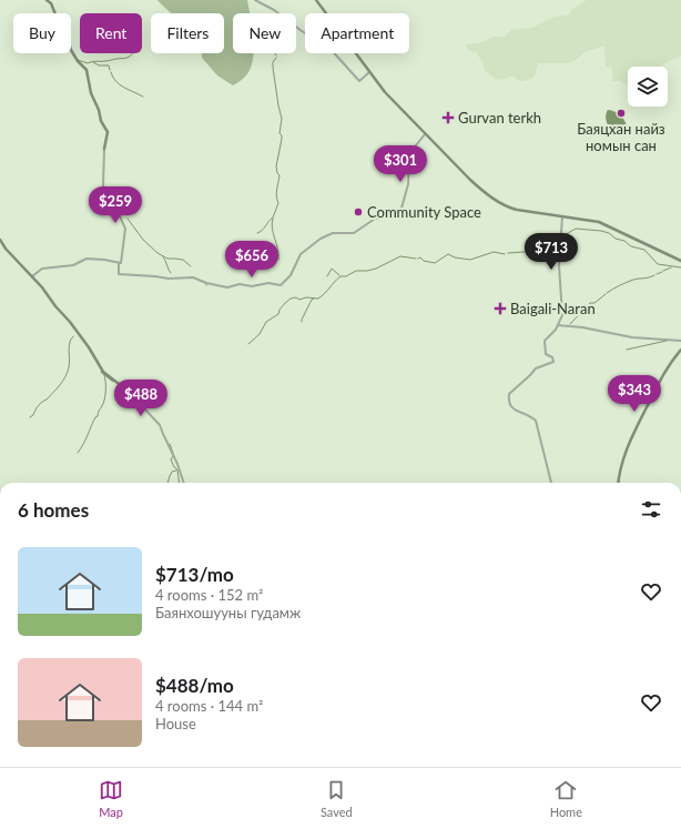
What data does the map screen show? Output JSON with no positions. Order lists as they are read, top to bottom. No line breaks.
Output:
{"places":{"other":["Баяцхан найз номын сан","Community Space"],"health":["Gurvan terkh","Baigali-Naran"]},"page":{"chip":["Buy","Rent","Filters","New","Apartment"],"price":["$301","$259","$713","$656","$343","$488"],"heading":"6 homes","list":[{"name":"$713/mo","note":"4 rooms · 152 m² · Баянхошууны гудамж"},{"name":"$488/mo","note":"4 rooms · 144 m² · House"}],"tabs":["Map","Saved","Home"]}}
